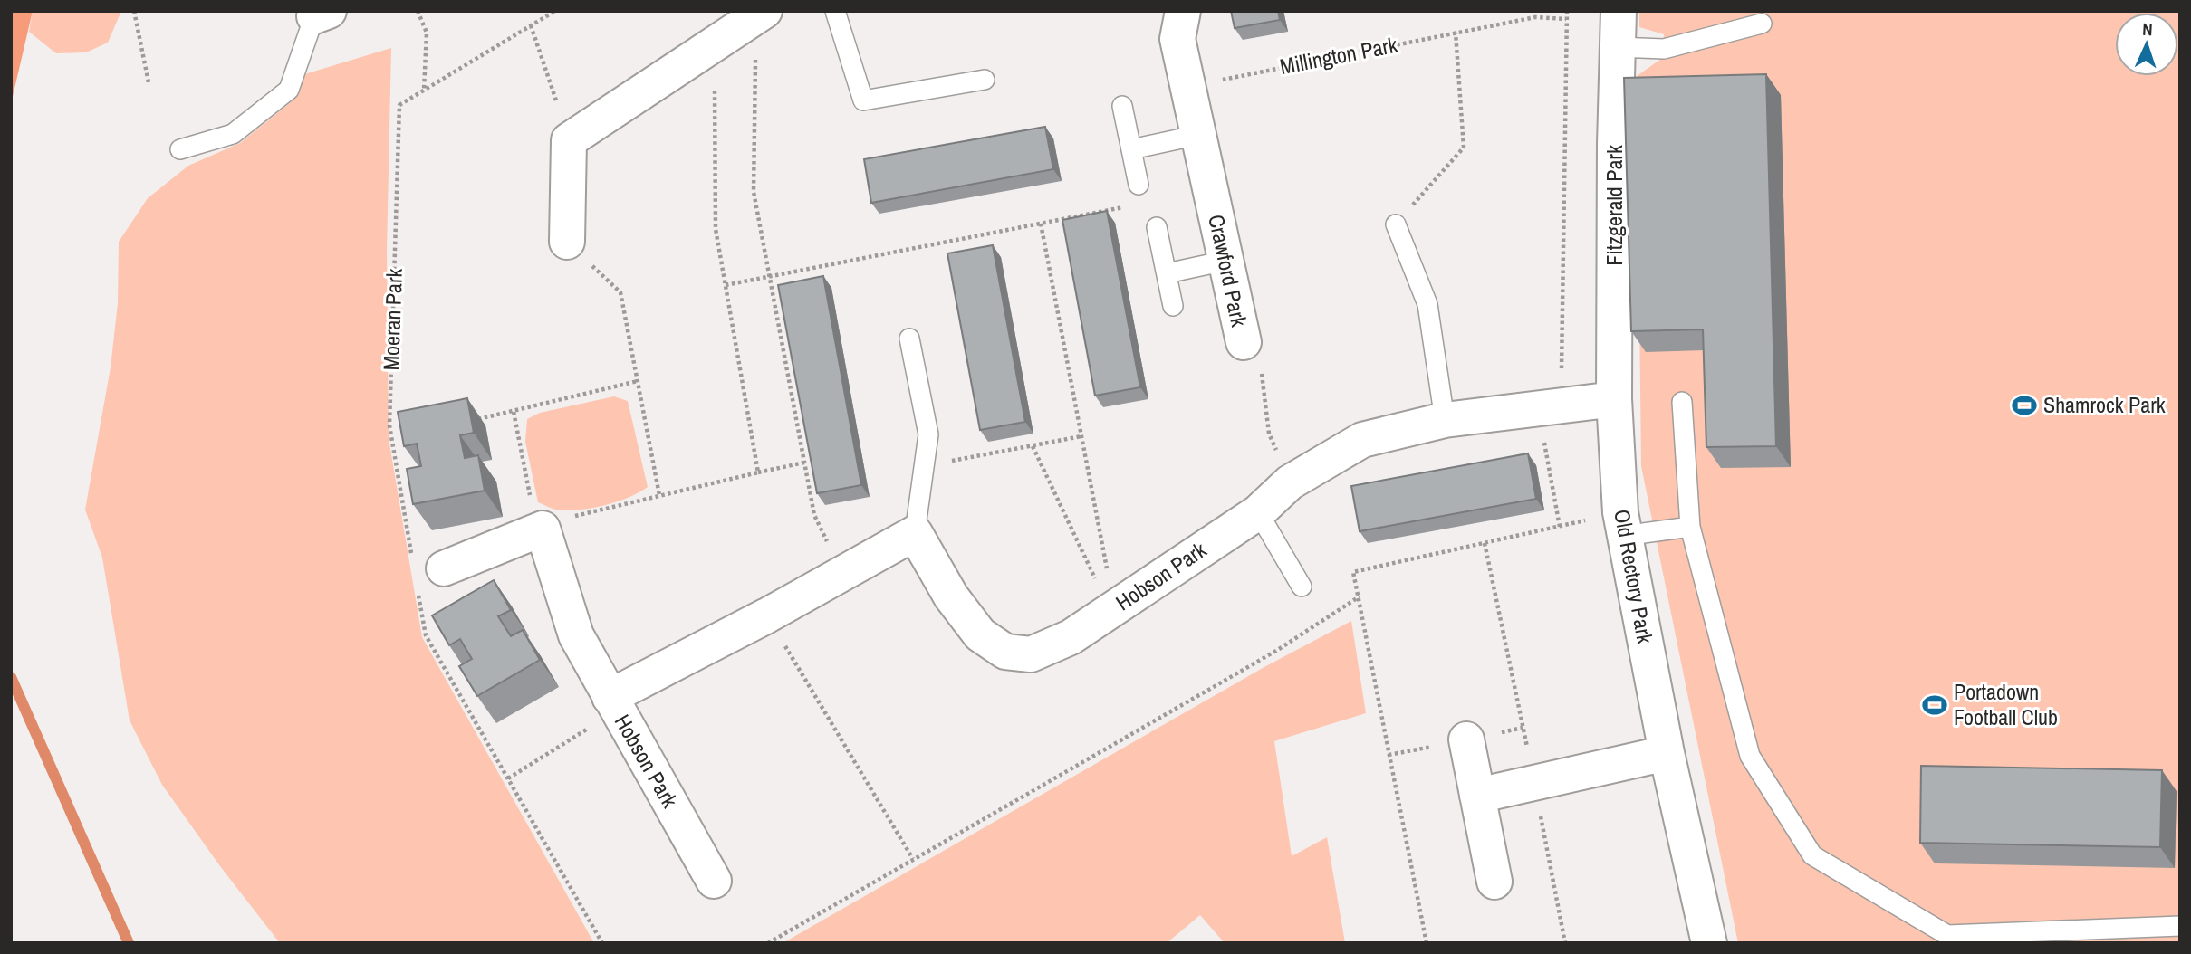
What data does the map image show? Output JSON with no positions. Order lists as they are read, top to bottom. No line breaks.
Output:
{"streets":{"street":["Fitzgerald Park","Crawford Park","Hobson Park","Old Rectory Park"],"path":["Millington Park","Moeran Park"]},"crossings":[["Millington Park","Crawford Park"],["Fitzgerald Park","Hobson Park"],["Fitzgerald Park","Old Rectory Park"],["Crawford Park","Hobson Park"],["Hobson Park","Old Rectory Park"]],"places":{"sports":["Shamrock Park","Portadown Football Club"]},"north":"top"}
